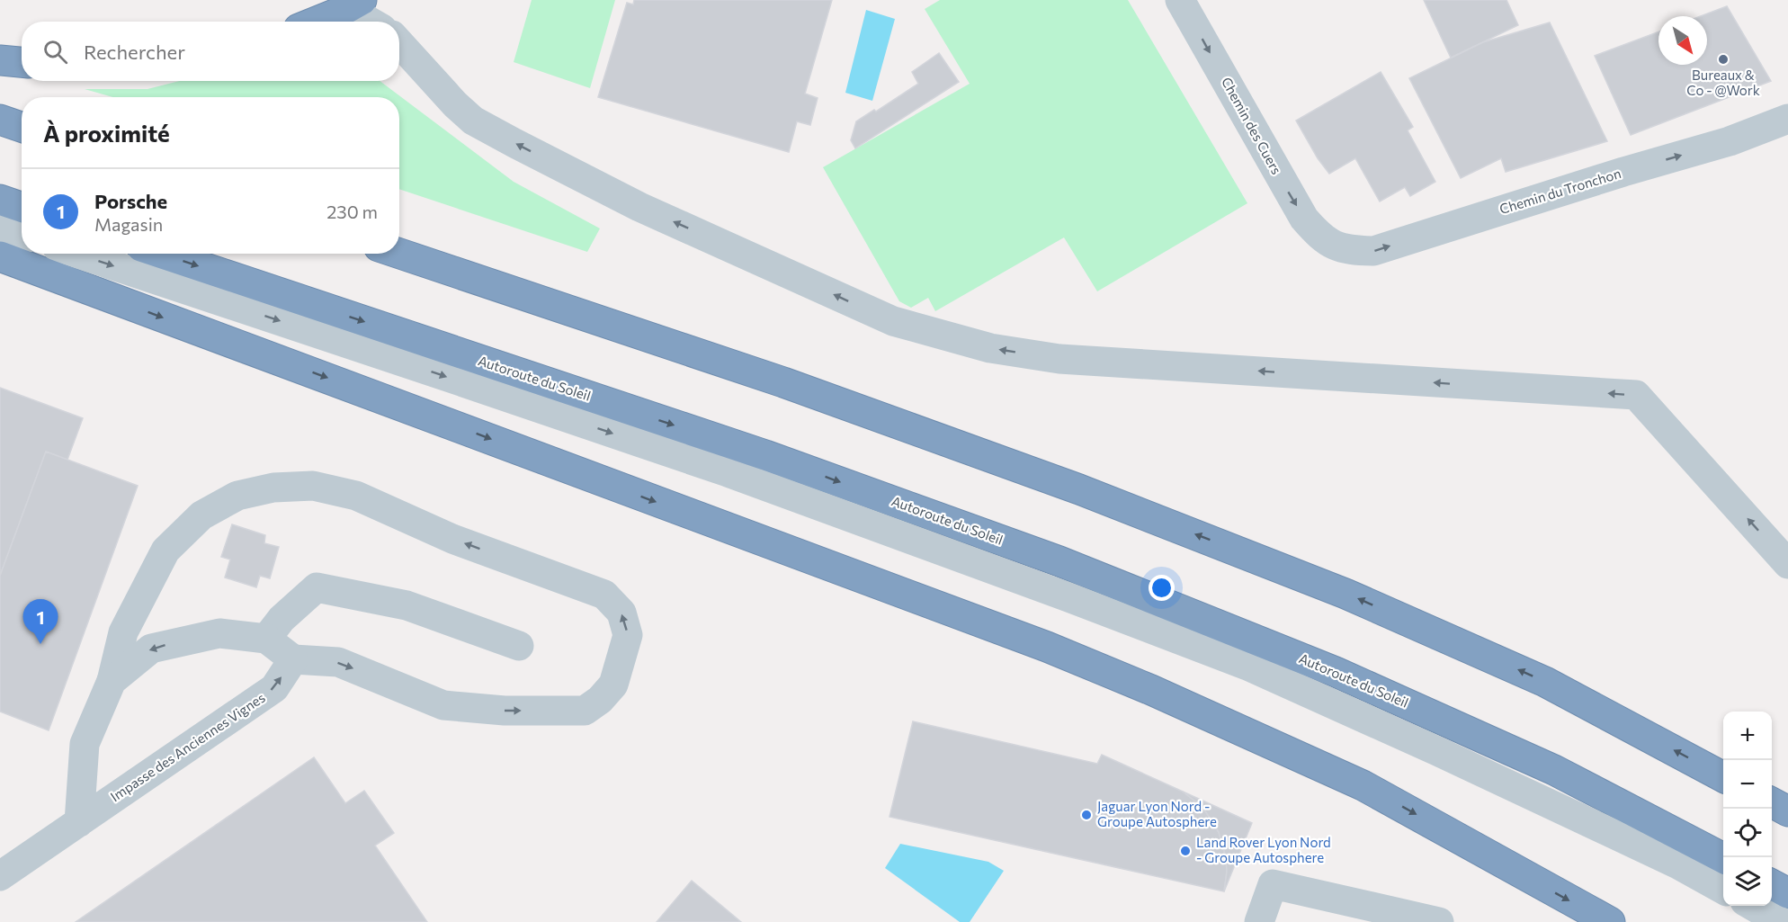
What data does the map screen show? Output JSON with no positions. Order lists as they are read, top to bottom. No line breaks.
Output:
{"streets":{"highway":["Autoroute du Soleil"],"street":["Chemin des Cuers","Chemin du Tronchon","Impasse des Anciennes Vignes"]},"crossings":[["Chemin des Cuers","Chemin du Tronchon"]],"one_way":["Chemin des Cuers","Chemin du Tronchon","Impasse des Anciennes Vignes"],"places":["Bureaux & Co - @Work","Jaguar Lyon Nord - Groupe Autosphere","Land Rover Lyon Nord - Groupe Autosphere"],"north":"bottom right","page":{"search":"Rechercher","heading":"À proximité","list":[{"mark":"1","name":"Porsche","note":"Magasin","value":"230 m"}],"pins":"1","map_buttons":["+","−"]}}
